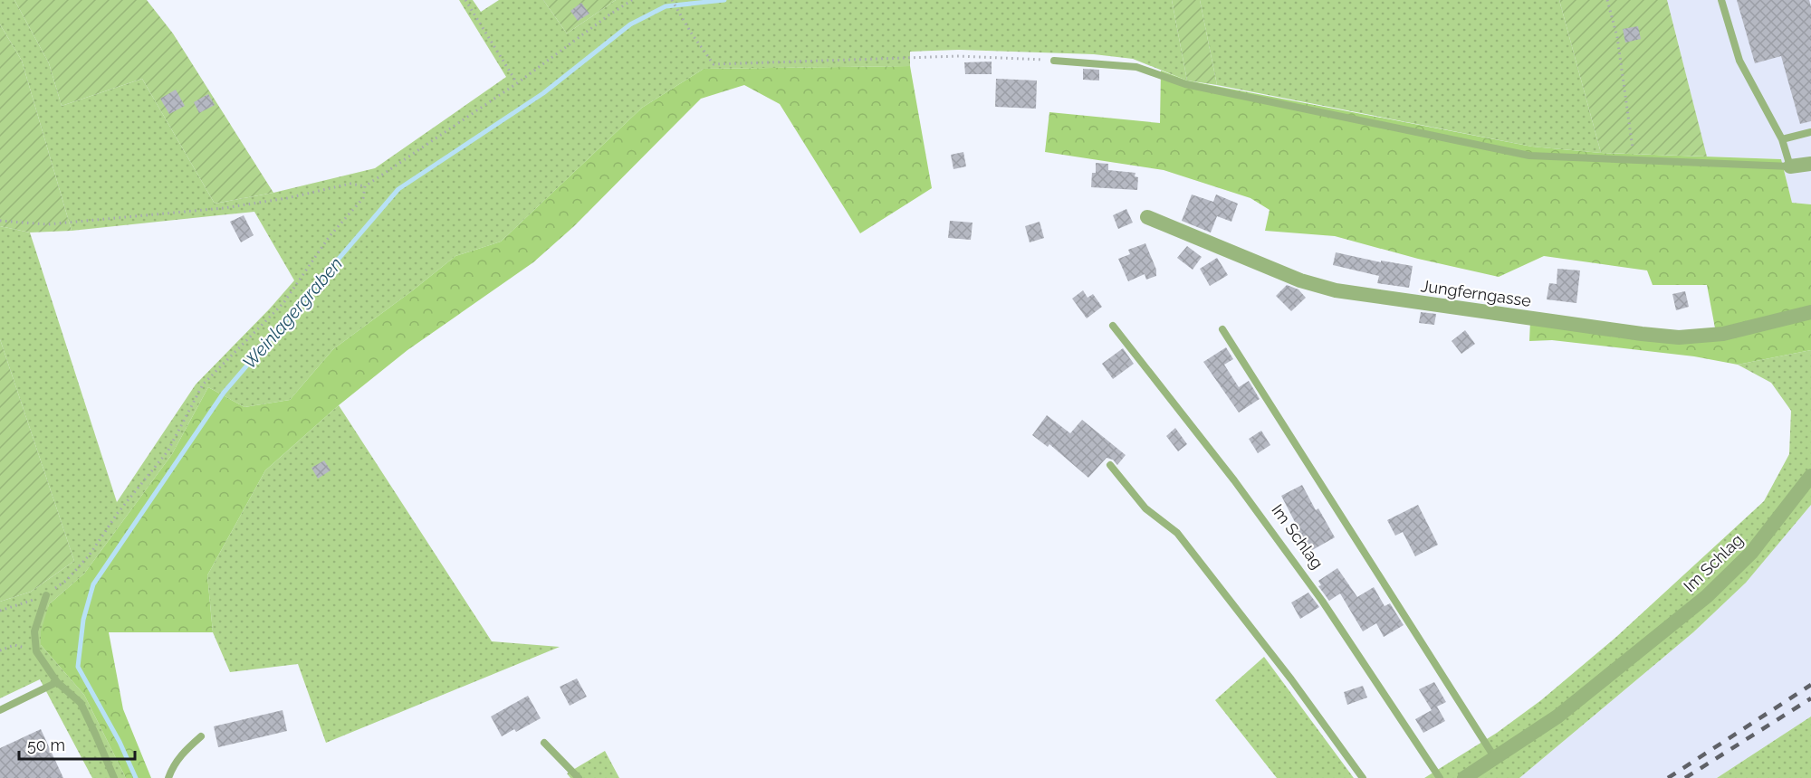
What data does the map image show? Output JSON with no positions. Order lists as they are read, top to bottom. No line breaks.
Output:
{"streets":{"street":["Jungferngasse","Im Schlag"]},"water":["Weinlagergraben"],"scale_bar":"50 m"}
